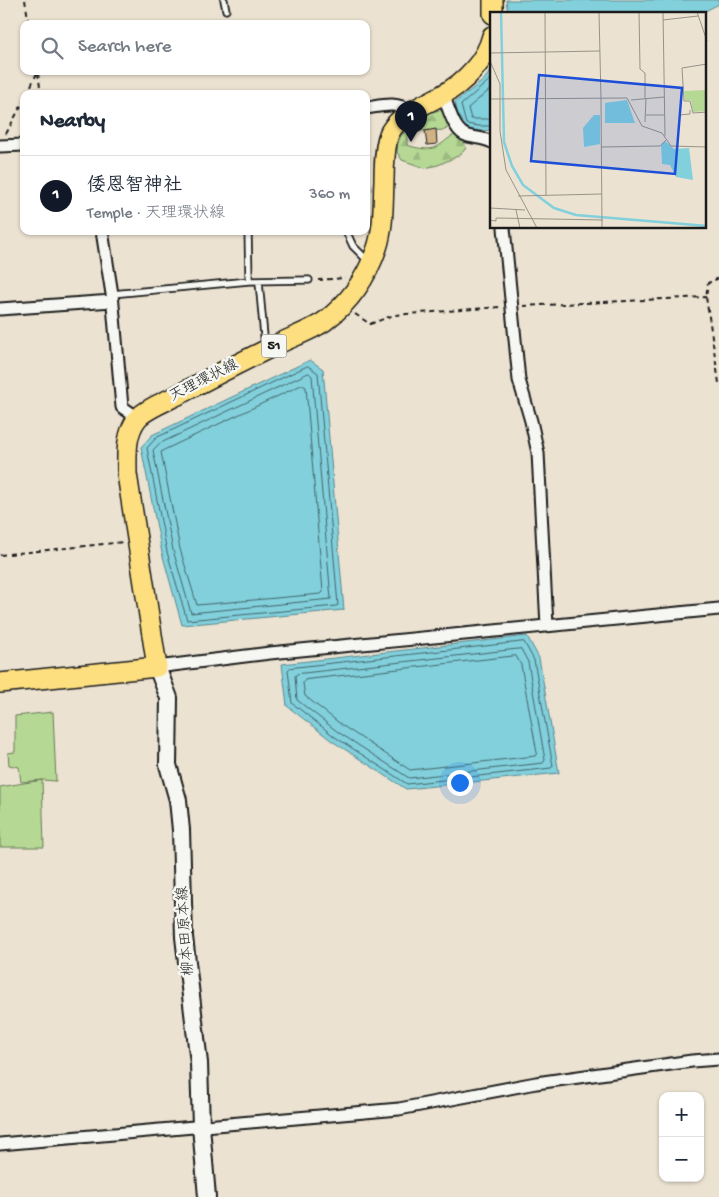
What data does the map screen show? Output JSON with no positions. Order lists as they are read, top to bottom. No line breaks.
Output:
{"streets":{"main road":["51","天理環状線","柳本田原本線"]},"page":{"search":"Search here","heading":"Nearby","pins":"1","list":[{"mark":"1","name":"倭恩智神社","note":"Temple · 天理環状線","value":"360 m"}],"map_buttons":["+","−"]}}
